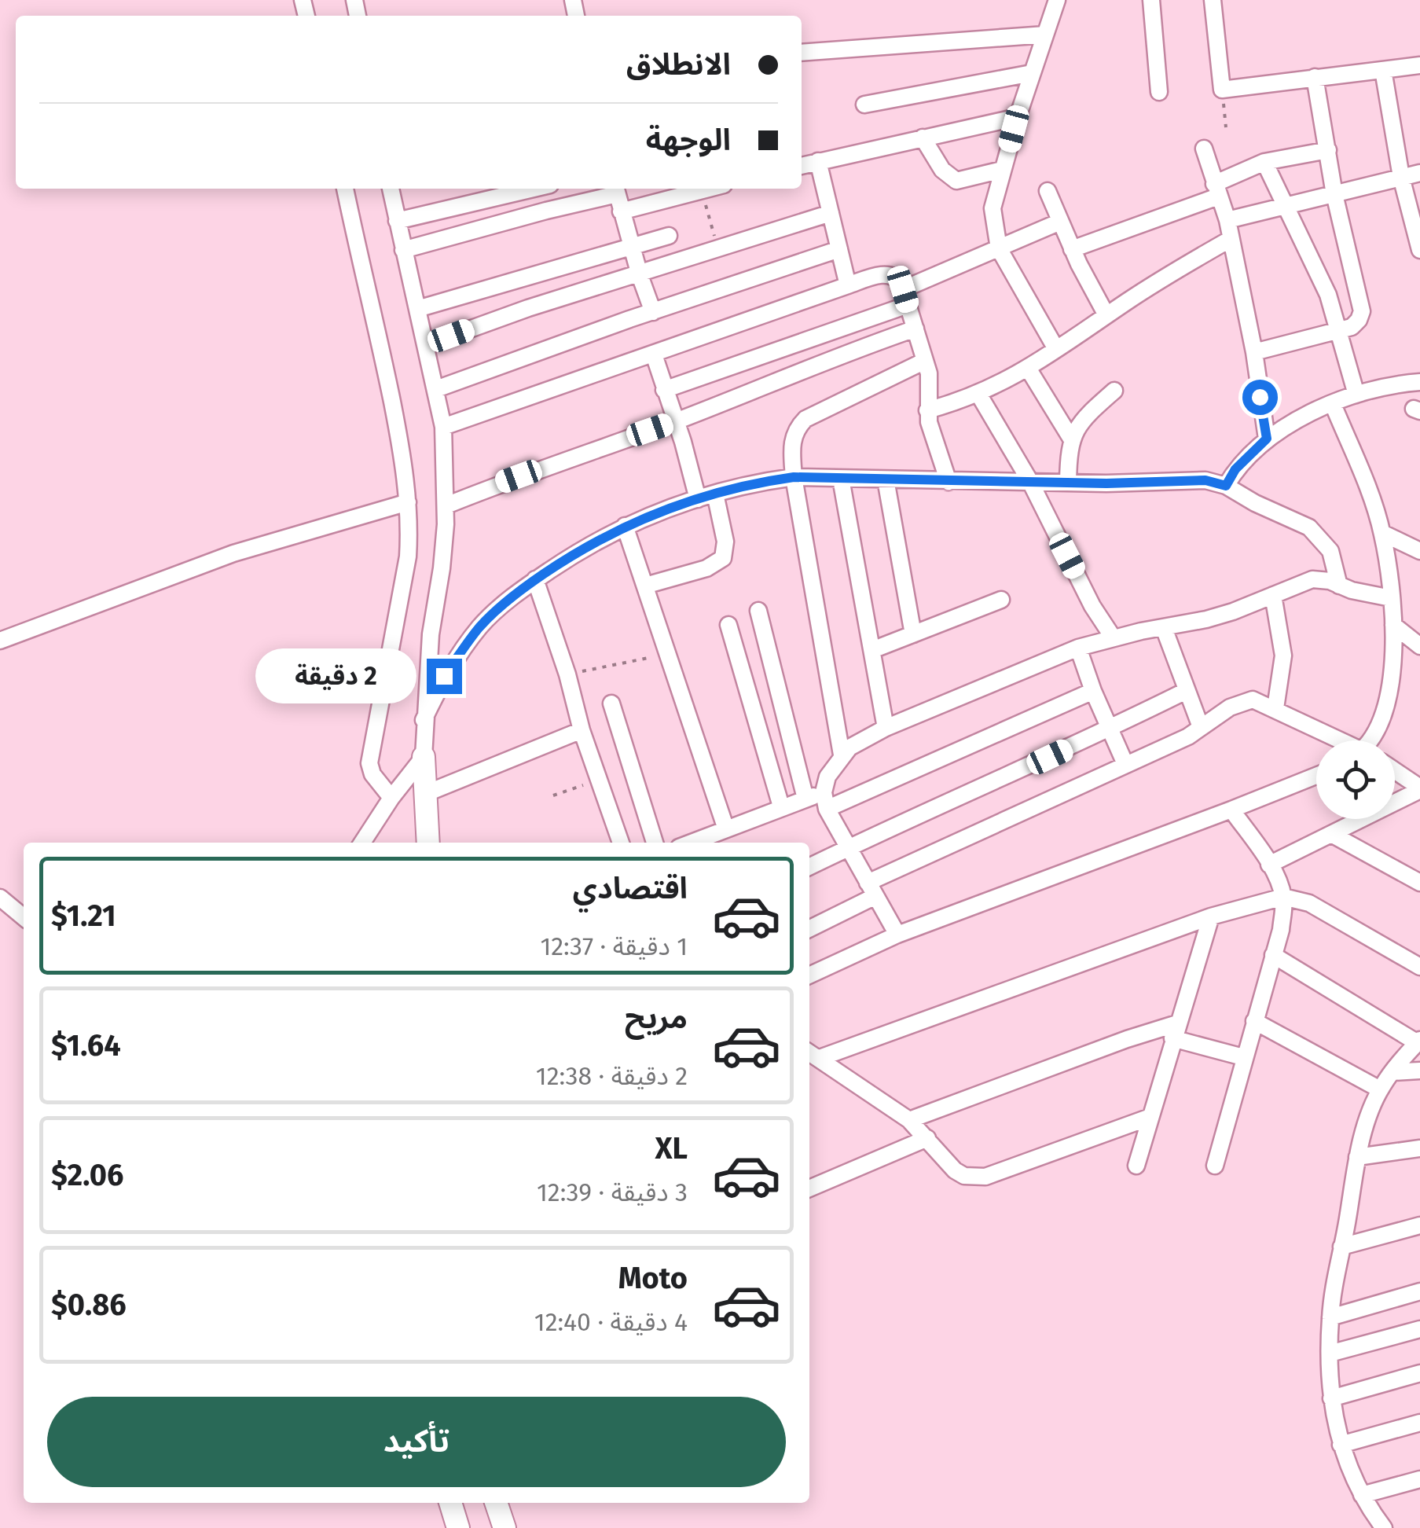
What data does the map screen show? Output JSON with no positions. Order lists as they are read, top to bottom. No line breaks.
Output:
{"page":{"banner":["الانطلاق","الوجهة"],"bubble":"2 دقيقة","list":[{"name":"اقتصادي","note":"1 دقيقة · 12:37","value":"$1.21"},{"name":"مريح","note":"2 دقيقة · 12:38","value":"$1.64"},{"name":"XL","note":"3 دقيقة · 12:39","value":"$2.06"},{"name":"Moto","note":"4 دقيقة · 12:40","value":"$0.86"}],"buttons":"تأكيد"}}
